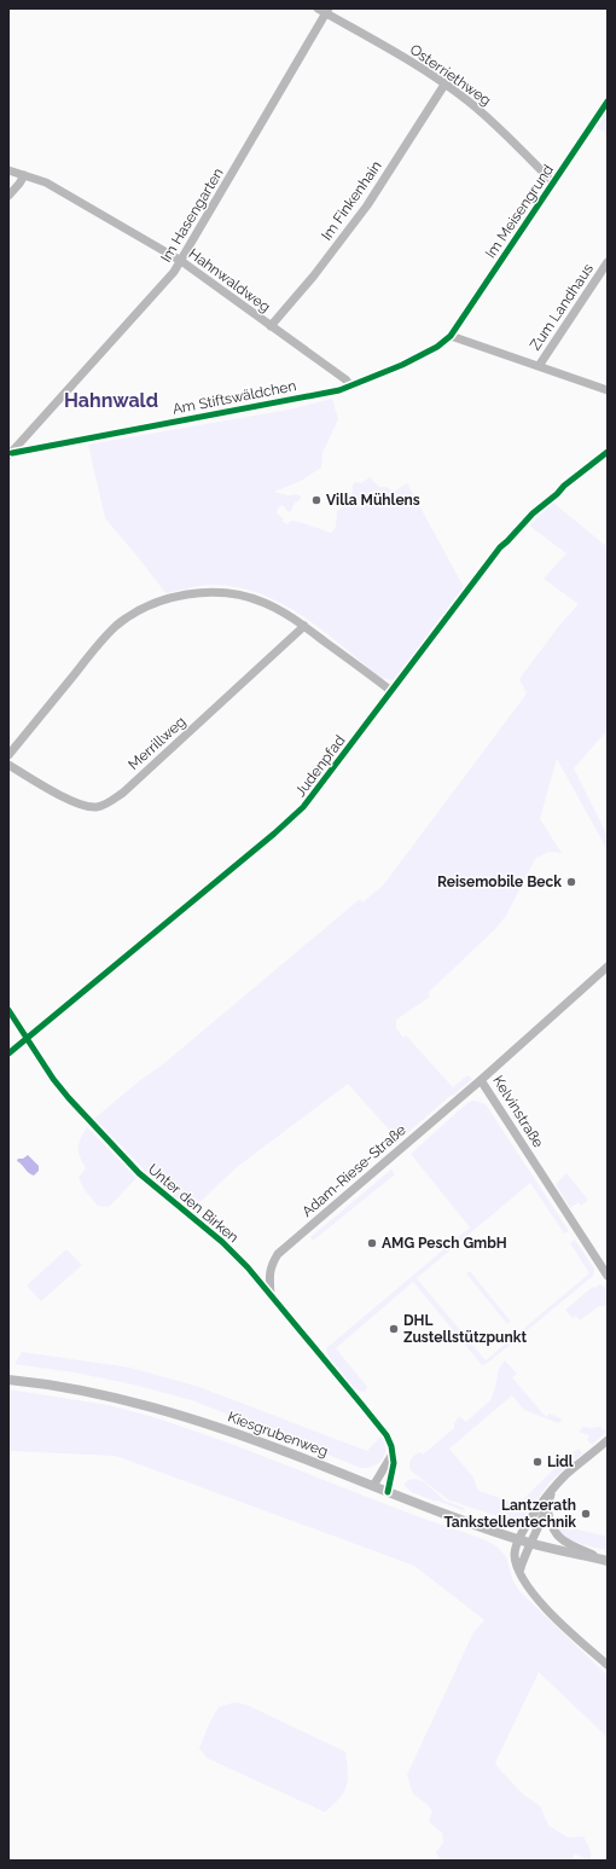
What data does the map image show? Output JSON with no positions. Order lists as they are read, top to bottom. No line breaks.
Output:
{"streets":{"main road":["Kiesgrubenweg"],"street":["Osterriethweg","Im Finkenhain","Im Meisengrund","Im Hasengarten","Hahnwaldweg","Zum Landhaus","Am Stiftswäldchen","Merrillweg","Judenpfad","Kelvinstraße","Adam-Riese-Straße","Unter den Birken"]},"crossings":[["Osterriethweg","Im Finkenhain"],["Osterriethweg","Im Meisengrund"],["Osterriethweg","Im Hasengarten"],["Im Finkenhain","Hahnwaldweg"],["Im Meisengrund","Am Stiftswäldchen"],["Im Hasengarten","Hahnwaldweg"],["Im Hasengarten","Am Stiftswäldchen"],["Hahnwaldweg","Am Stiftswäldchen"],["Judenpfad","Unter den Birken"],["Kelvinstraße","Adam-Riese-Straße"],["Adam-Riese-Straße","Unter den Birken"],["Unter den Birken","Kiesgrubenweg"]],"districts":["Hahnwald"],"places":["Villa Mühlens","Reisemobile Beck","AMG Pesch GmbH","DHL Zustellstützpunkt","Lidl","Lantzerath Tankstellentechnik"]}
